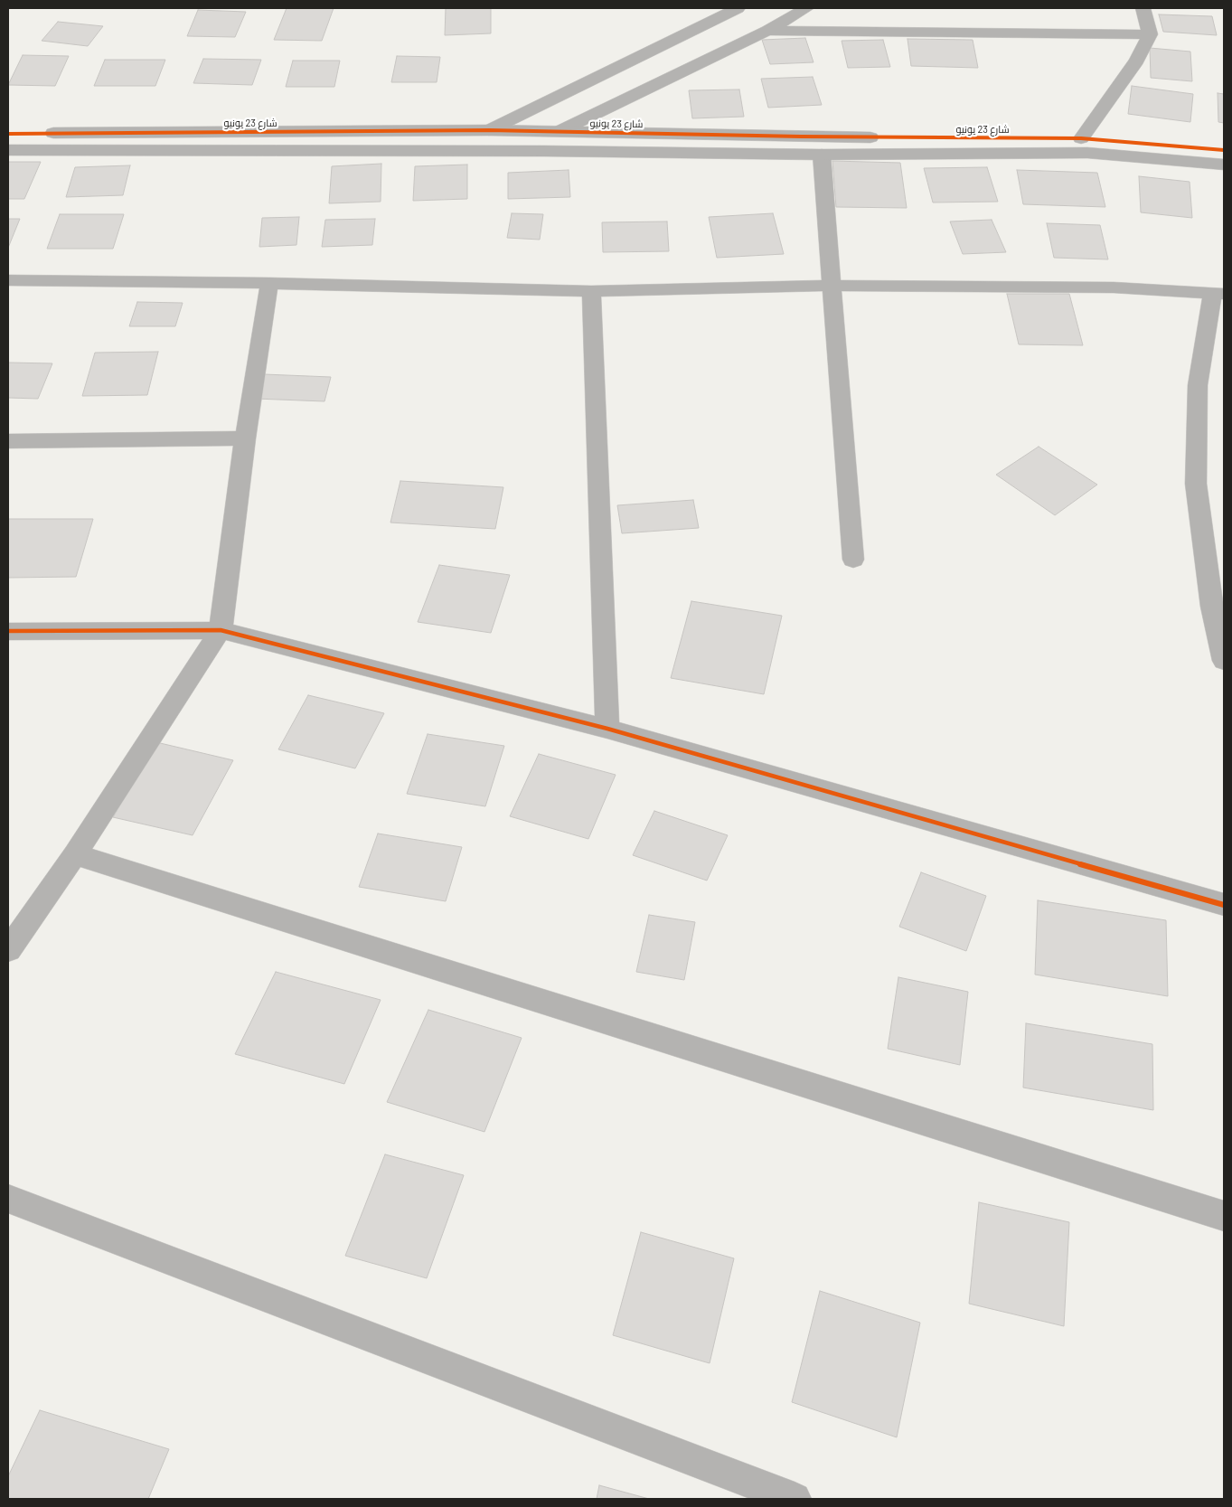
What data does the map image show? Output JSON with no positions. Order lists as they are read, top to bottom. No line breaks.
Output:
{"streets":{"street":["شارع 23 يونيو"]}}
